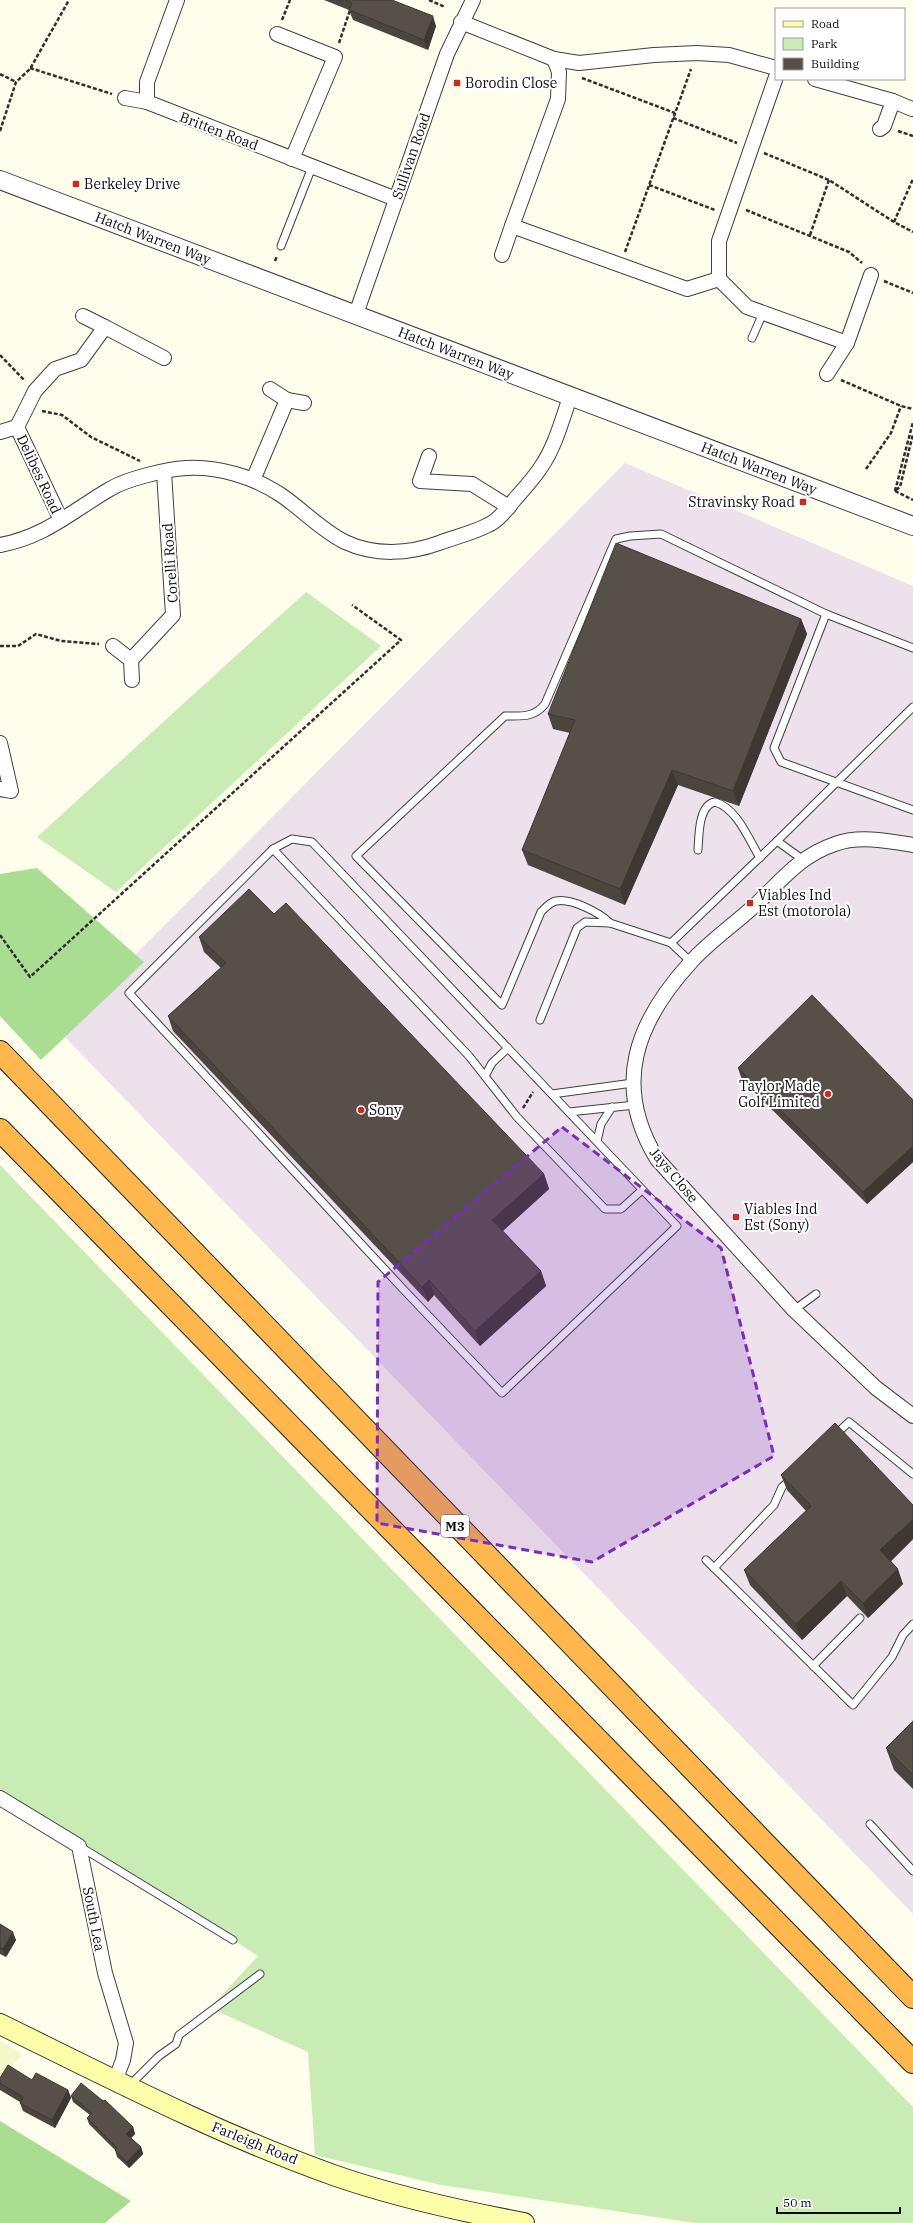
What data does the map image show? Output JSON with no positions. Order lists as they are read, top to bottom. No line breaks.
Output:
{"streets":{"highway":["M3"],"main road":["Farleigh Road"],"street":["Britten Road","Sullivan Road","Hatch Warren Way","Delibes Road","Corelli Road","Jays Close","South Lea"]},"crossings":[["Britten Road","Sullivan Road"],["Sullivan Road","Hatch Warren Way"],["South Lea","Farleigh Road"]],"places":{"transit":["Borodin Close","Berkeley Drive","Stravinsky Road","Viables Ind Est (motorola)","Viables Ind Est (Sony)"],"other":["Taylor Made Golf Limited","Sony"]},"legend":["Road","Park","Building"],"scale_bar":"50 m"}
